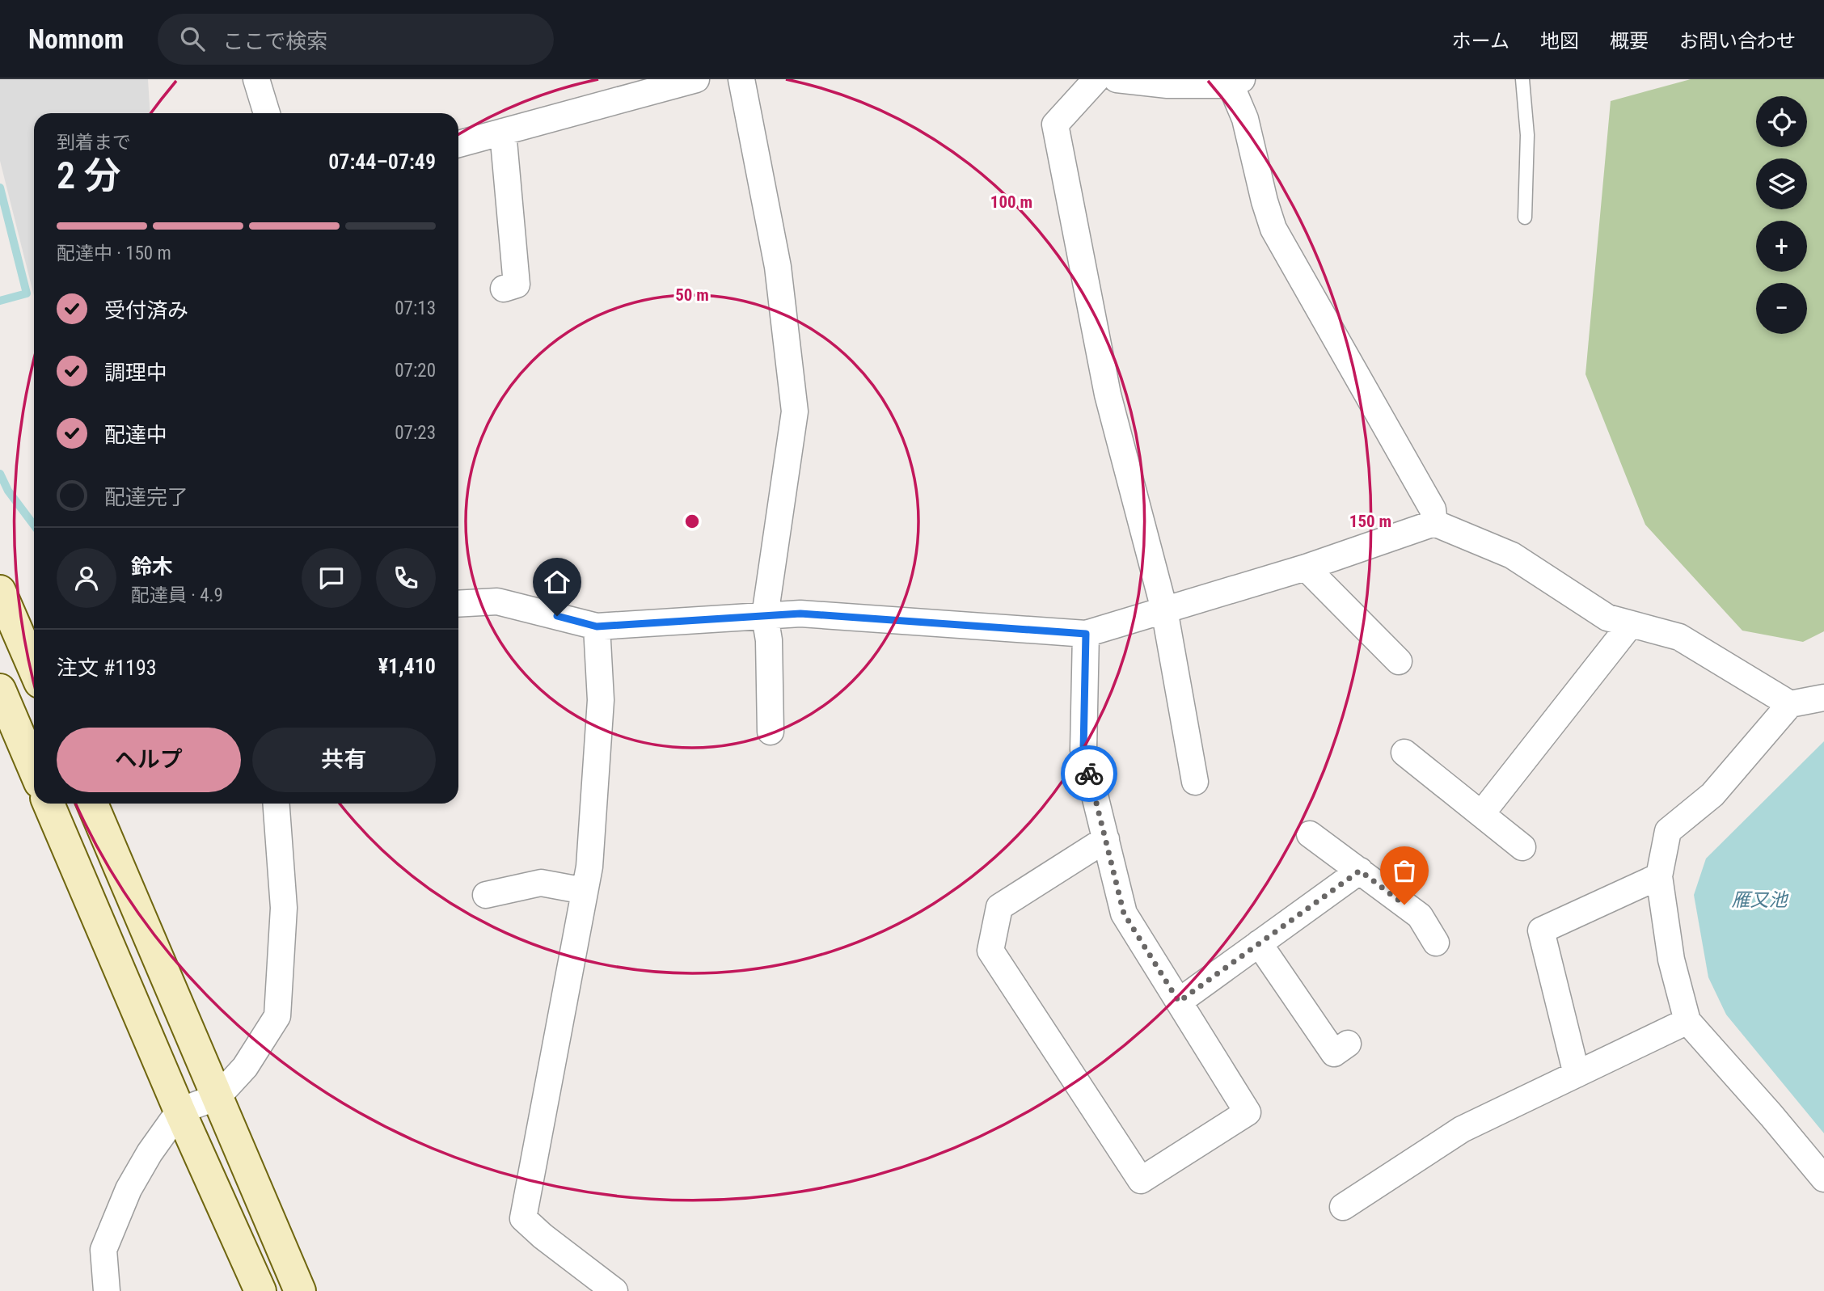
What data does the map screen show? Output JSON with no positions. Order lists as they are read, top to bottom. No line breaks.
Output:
{"water":["雁又池"],"page":{"header":"Nomnom","search":"ここで検索","nav":["ホーム","地図","概要","お問い合わせ"],"map_buttons":["+","−"],"heading":["2 分","到着まで","07:44–07:49"],"panel":["鈴木","配達員 · 4.9","注文 #1193","¥1,410"],"bar":"配達中 · 150 m","list":[["受付済み","07:13"],["調理中","07:20"],["配達中","07:23"],"配達完了"],"buttons":["ヘルプ","共有"]},"rings":["100 m","50 m","150 m"]}
